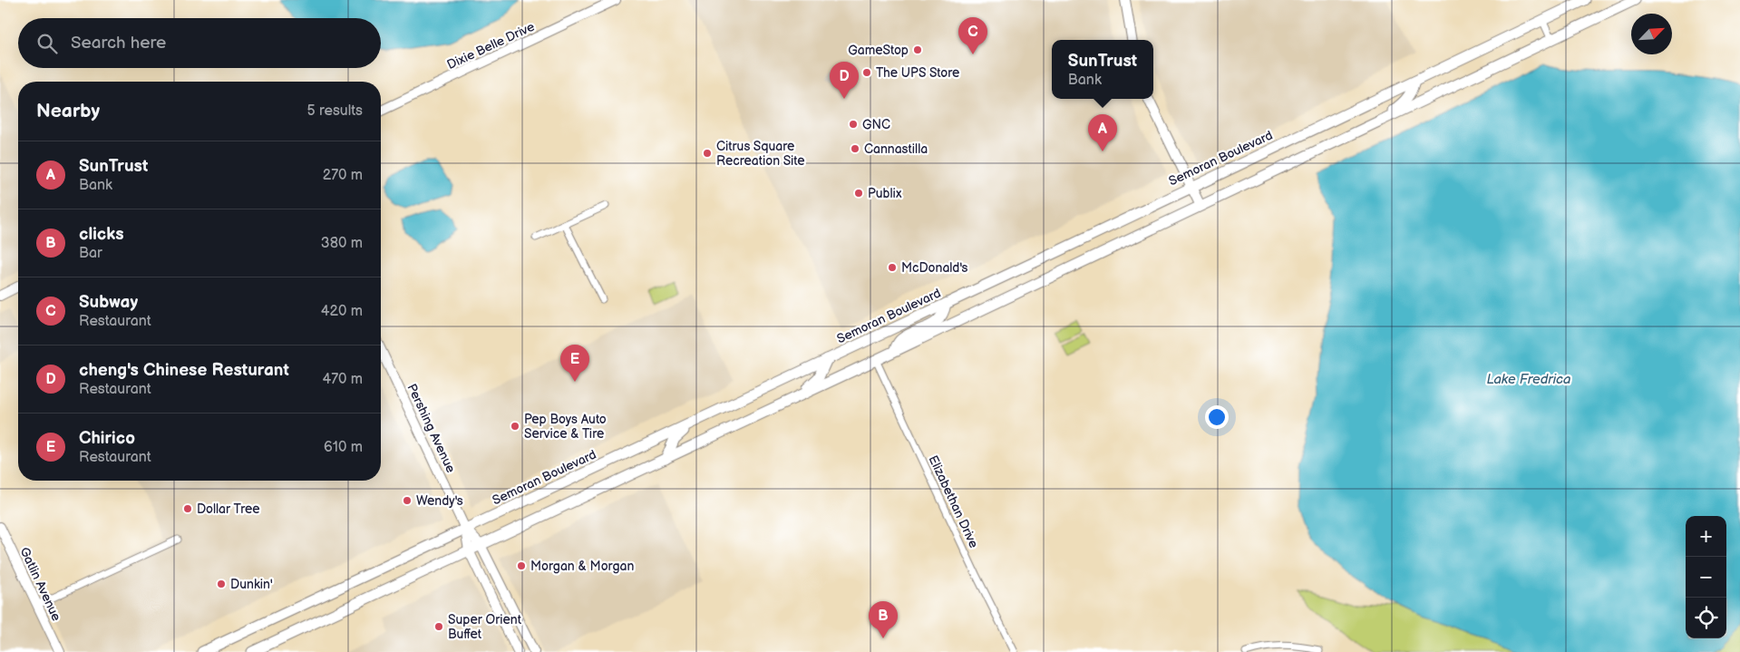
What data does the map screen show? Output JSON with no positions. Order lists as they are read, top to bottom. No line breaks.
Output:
{"streets":{"main road":["Semoran Boulevard"],"street":["Dixie Belle Drive","Pershing Avenue","Elizabethan Drive","Gatlin Avenue"]},"crossings":[["Semoran Boulevard","Pershing Avenue"]],"water":["Lake Fredrica"],"places":["GameStop","The UPS Store","GNC","Cannastilla","Citrus Square Recreation Site","Publix","McDonald's","Pep Boys Auto Service & Tire","Wendy's","Dollar Tree","Morgan & Morgan","Dunkin'","Super Orient Buffet"],"north":"top right","page":{"pins":["C","D","A","E","B"],"search":"Search here","popup":["SunTrust","Bank"],"heading":["Nearby","5 results"],"list":[{"mark":"A","name":"SunTrust","note":"Bank","value":"270 m"},{"mark":"B","name":"clicks","note":"Bar","value":"380 m"},{"mark":"C","name":"Subway","note":"Restaurant","value":"420 m"},{"mark":"D","name":"cheng's Chinese Resturant","note":"Restaurant","value":"470 m"},{"mark":"E","name":"Chirico","note":"Restaurant","value":"610 m"}],"map_buttons":["+","−"]}}
